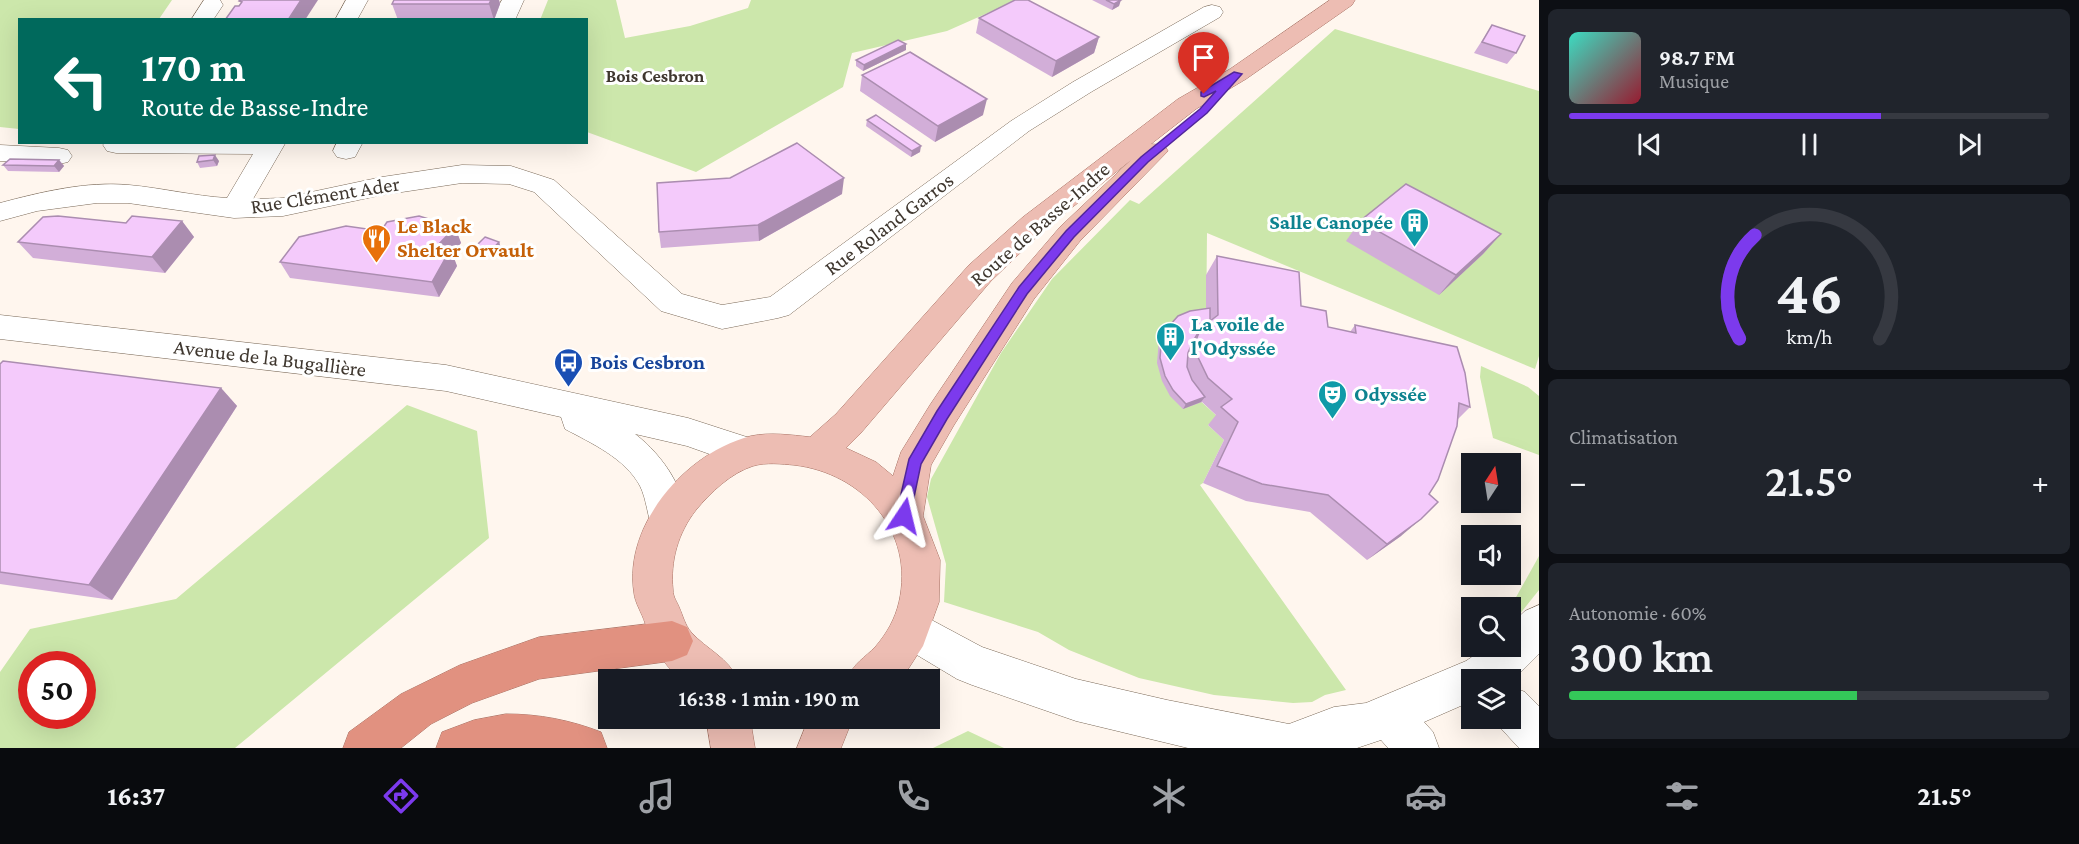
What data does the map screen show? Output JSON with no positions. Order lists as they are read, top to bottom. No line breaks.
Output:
{"streets":{"main road":["Route de Basse-Indre"],"street":["Rue Clément Ader","Rue Roland Garros","Avenue de la Bugallière"]},"crossings":[["Rue Clément Ader","Rue Roland Garros"]],"districts":["Bois Cesbron"],"places":{"building":["Salle Canopée","La voile de l'Odyssée"],"restaurant":["Le Black Shelter Orvault"],"bus stop":["Bois Cesbron"],"theatre":["Odyssée"]},"north":"top","page":{"turn":["170 m","Route de Basse-Indre"],"song":["98.7 FM","Musique"],"tile":["Climatisation",["Autonomie · 60%","300 km"]],"heat":["−","21.5°","+"],"limit":"50","trip":"16:38 · 1 min · 190 m","tabs":["16:37","21.5°"],"gauge":["46","km/h"]}}
